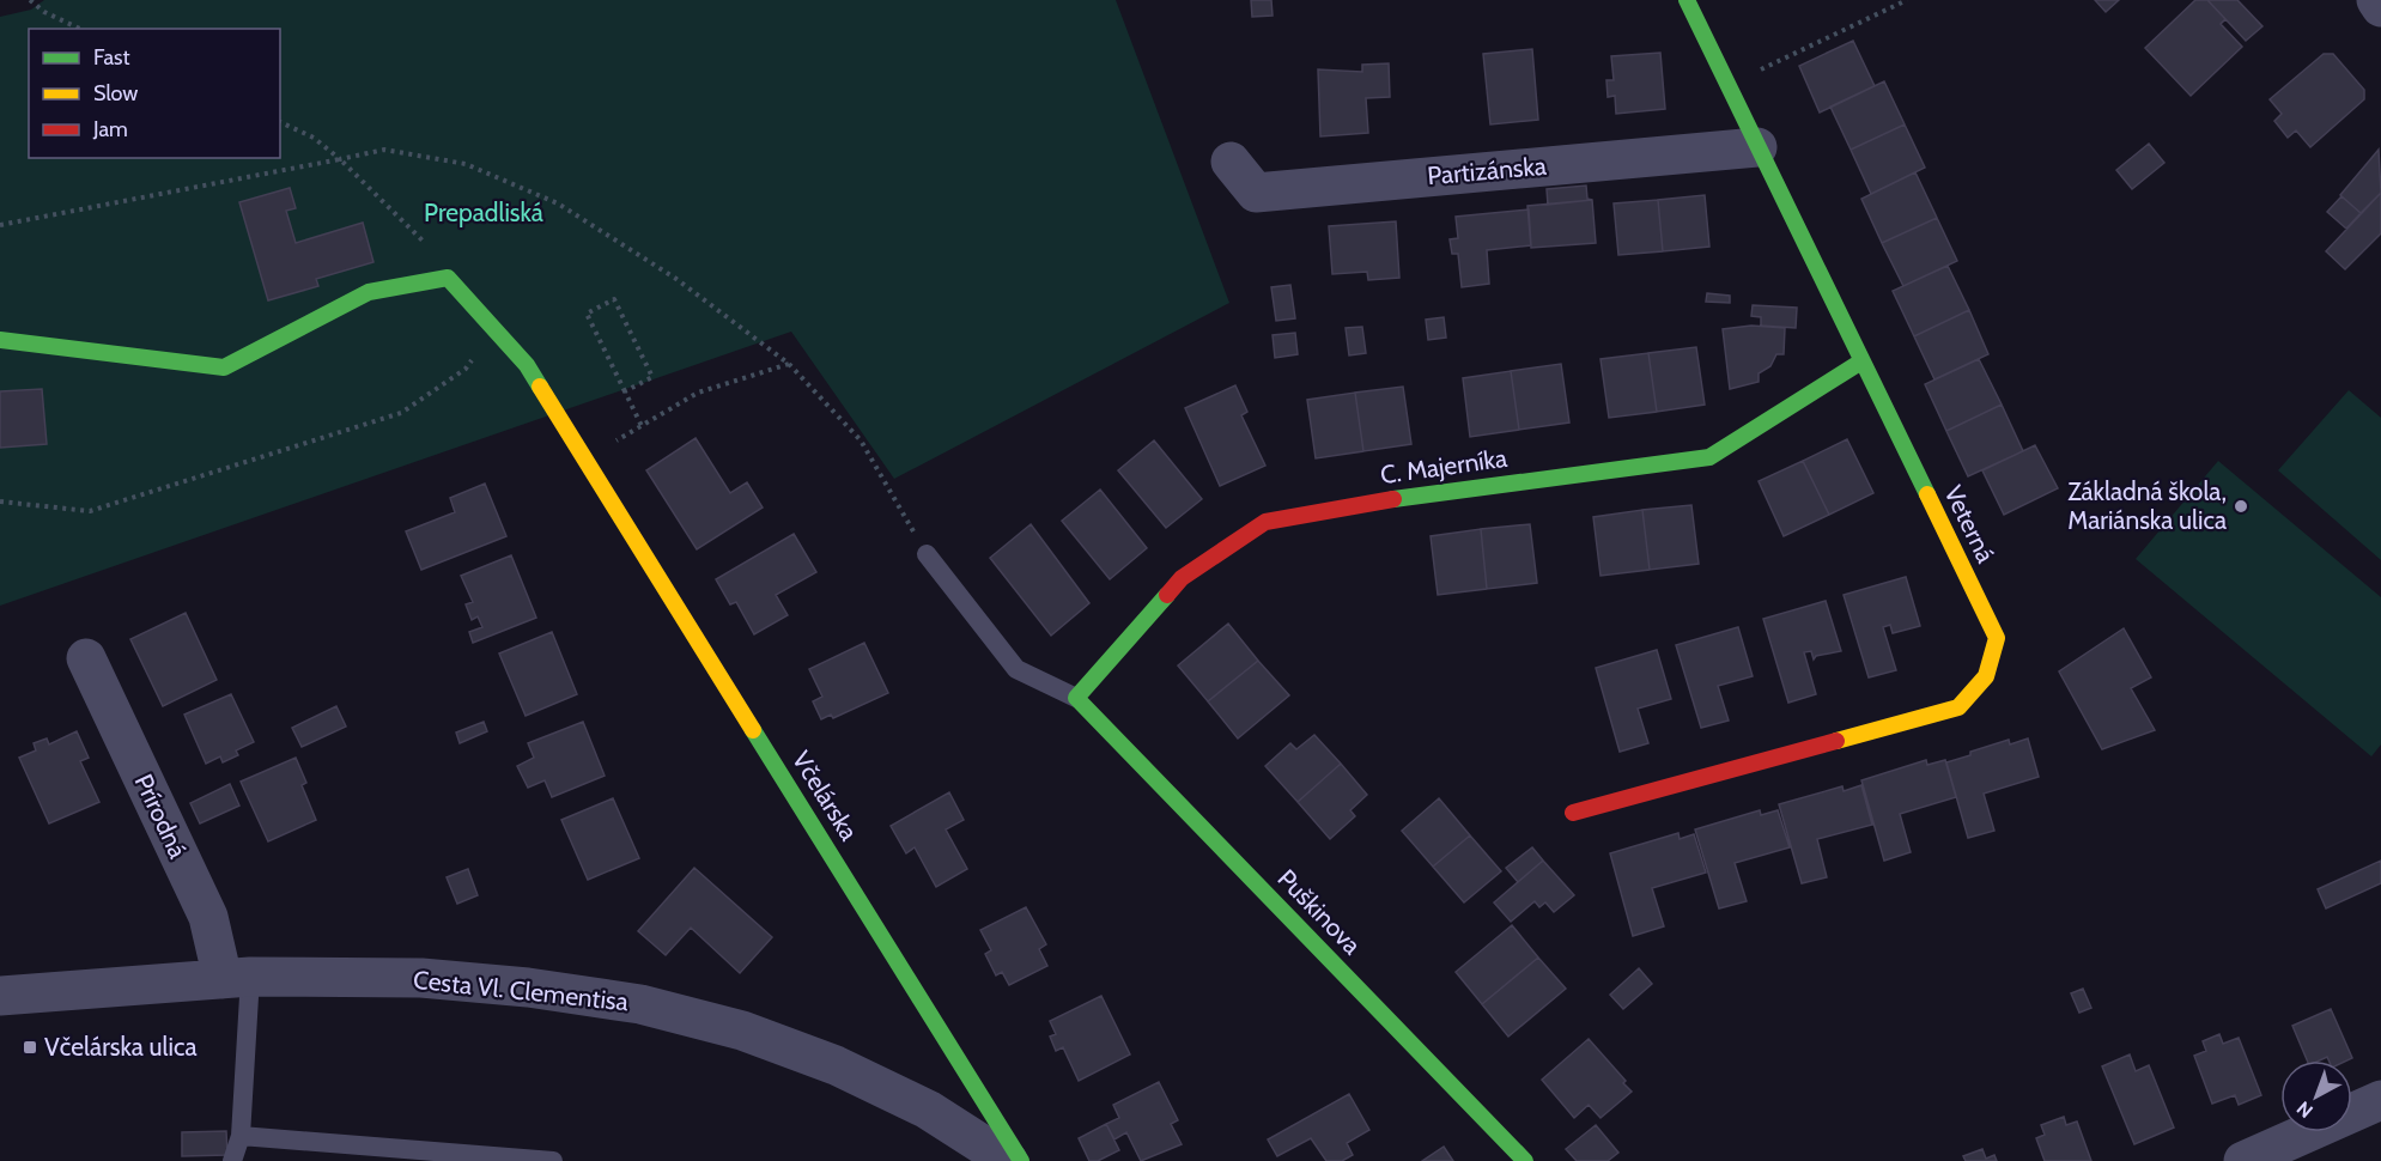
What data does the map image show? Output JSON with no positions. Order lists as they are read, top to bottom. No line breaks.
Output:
{"streets":{"street":["Partizánska","C. Majerníka","Veterná","Včelárska","Prírodná","Puškinova","Cesta Vl. Clementisa"]},"crossings":[["Partizánska","Veterná"],["C. Majerníka","Veterná"],["C. Majerníka","Puškinova"],["Prírodná","Cesta Vl. Clementisa"]],"parks":["Prepadliská"],"places":{"other":["Základná škola, Mariánska ulica"],"transit":["Včelárska ulica"]},"legend":["Fast","Slow","Jam"],"north":"bottom left"}
